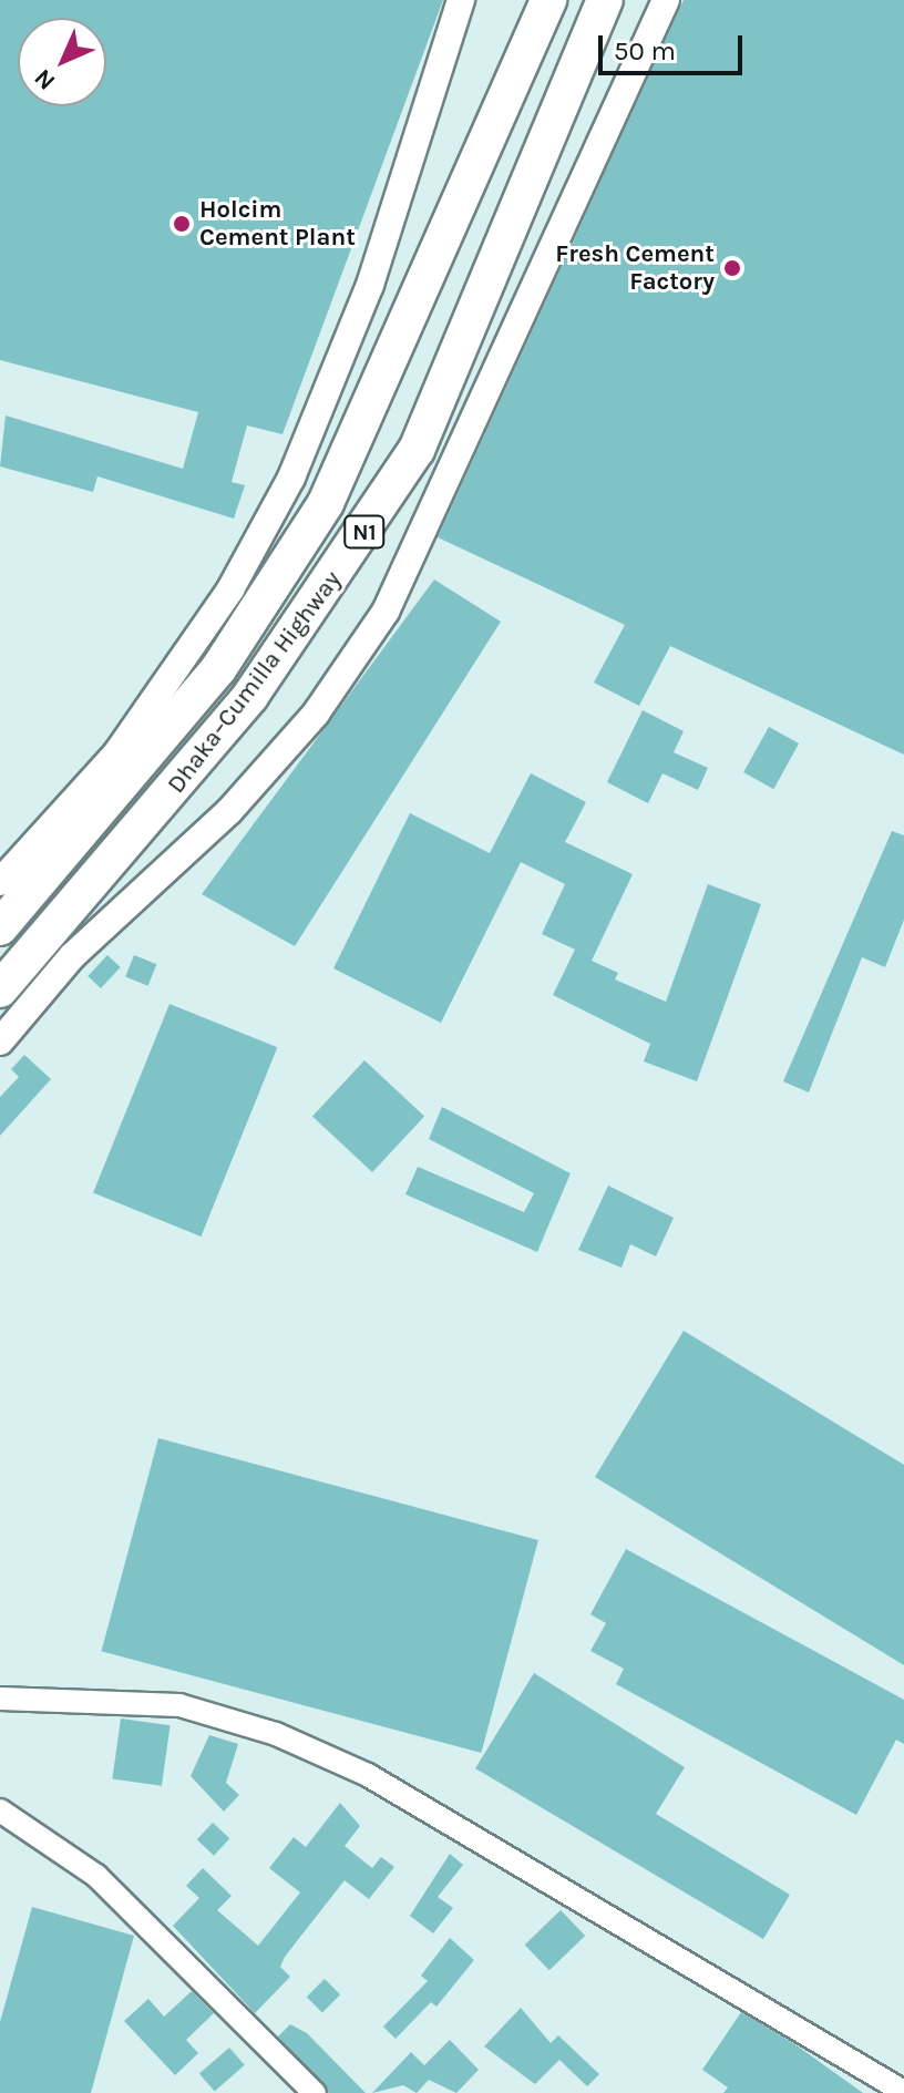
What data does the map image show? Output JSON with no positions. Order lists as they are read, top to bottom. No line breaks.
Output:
{"streets":{"highway":["N1","Dhaka–Cumilla Highway"]},"places":["Holcim Cement Plant","Fresh Cement Factory"],"scale_bar":"50 m","north":"bottom left"}
